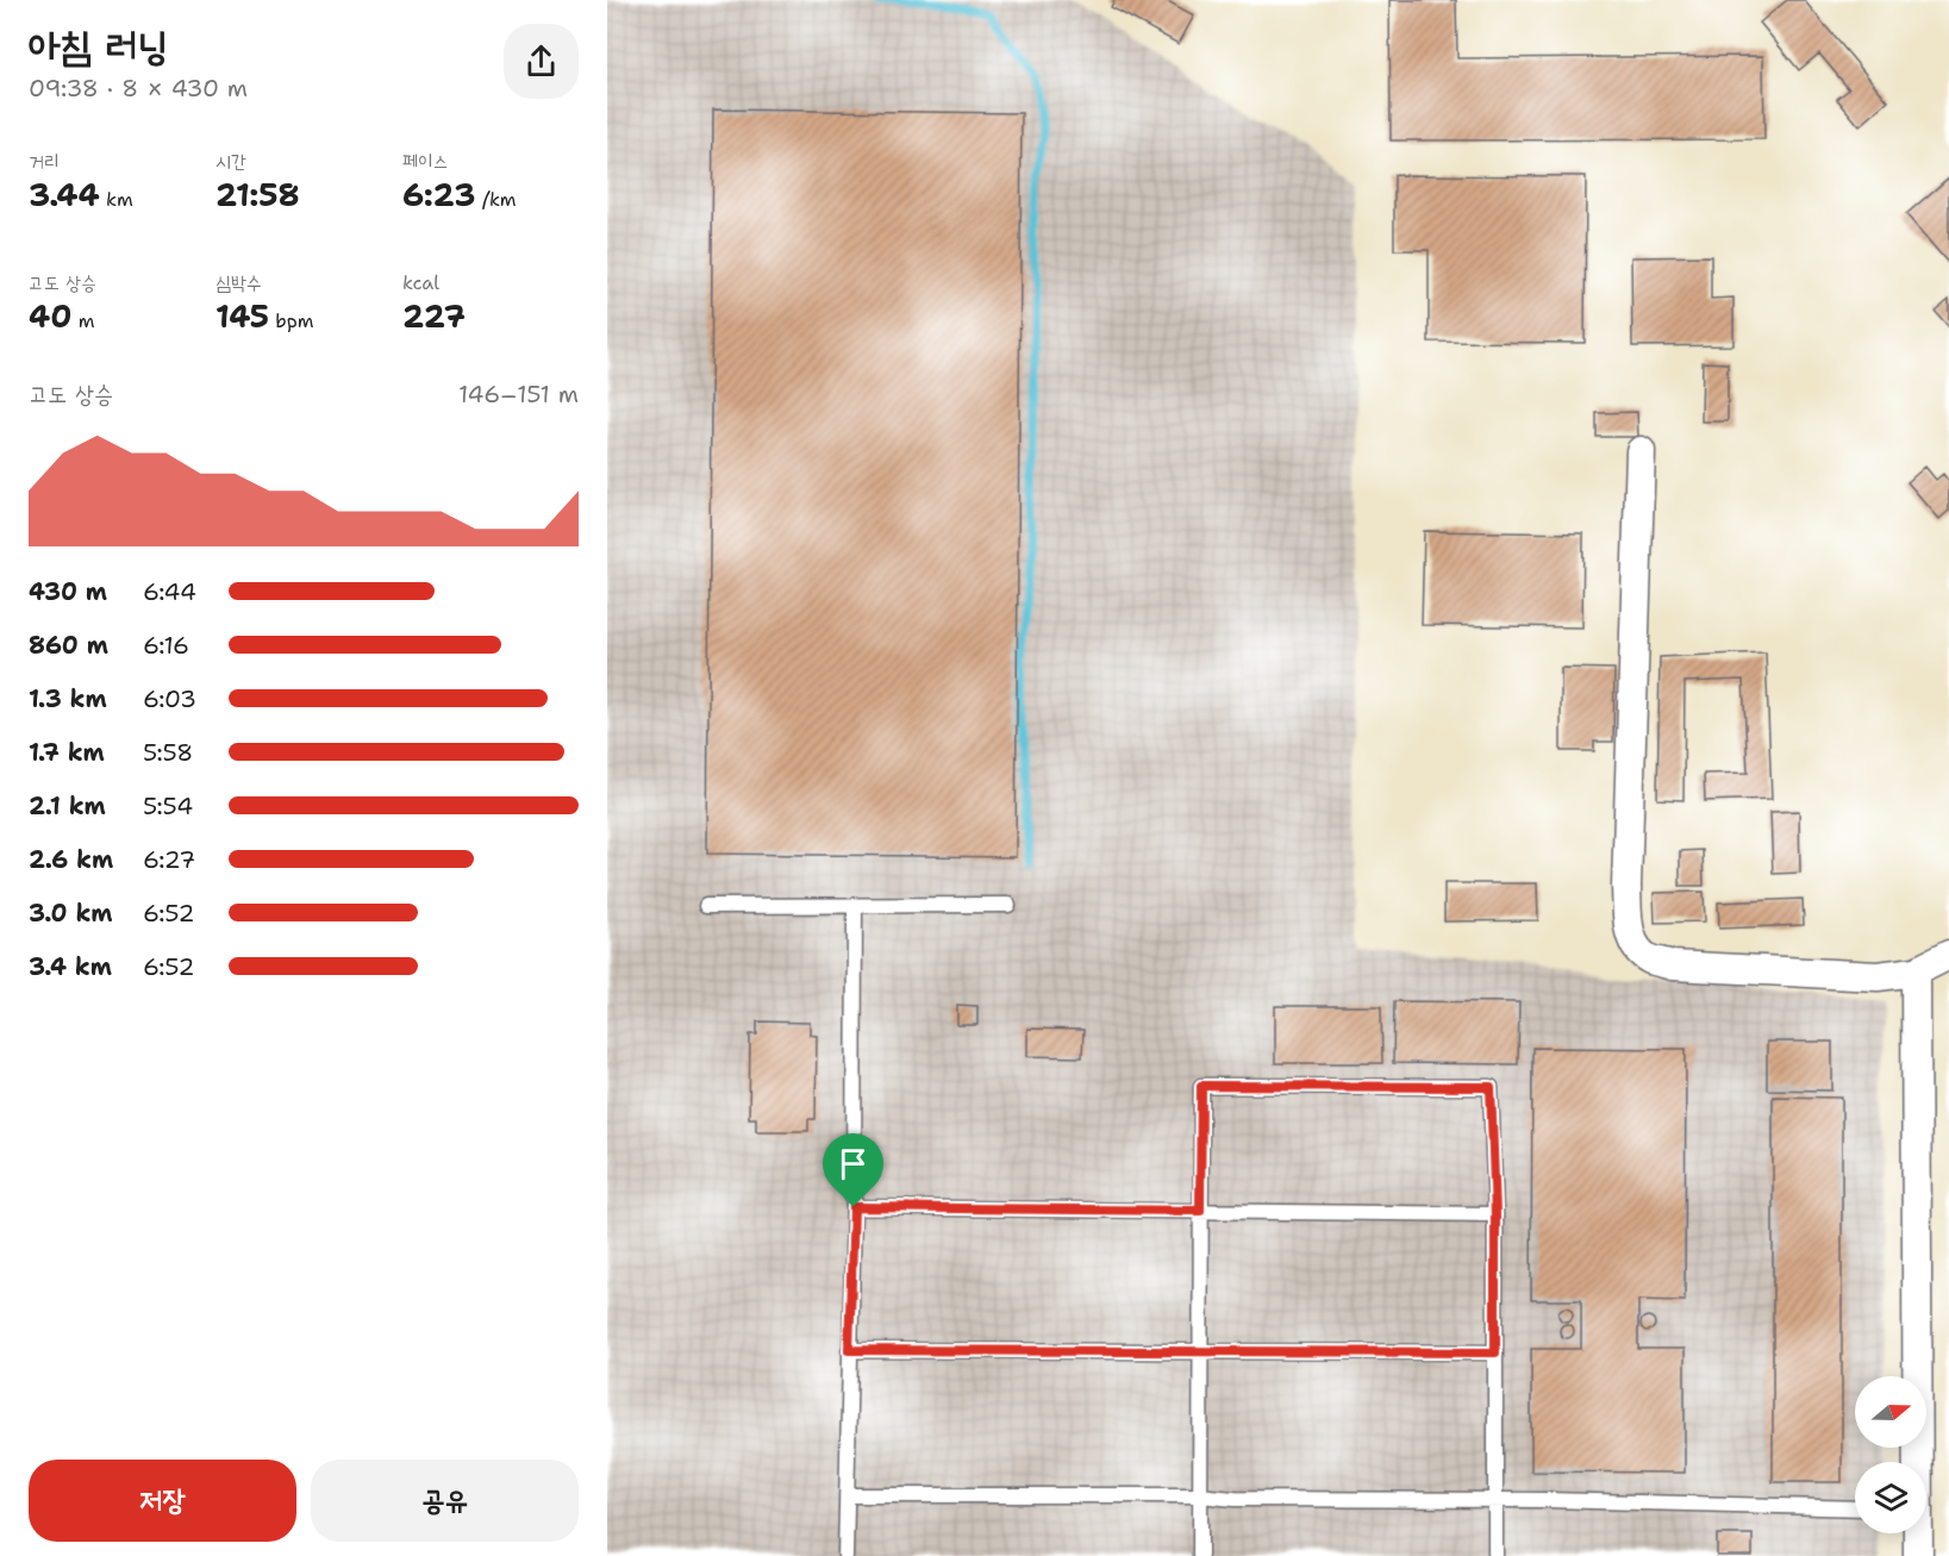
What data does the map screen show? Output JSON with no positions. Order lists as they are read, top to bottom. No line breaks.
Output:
{"north":"right","page":{"heading":["아침 러닝","09:38 · 8 × 430 m"],"stats":[["거리","3.44 km"],["시간","21:58"],["페이스","6:23 /km"],["고도 상승","40 m"],["심박수","145 bpm"],["kcal","227"]],"chart":["고도 상승","146–151 m"],"list":[{"name":"430 m","note":"6:44"},{"name":"860 m","note":"6:16"},{"name":"1.3 km","note":"6:03"},{"name":"1.7 km","note":"5:58"},{"name":"2.1 km","note":"5:54"},{"name":"2.6 km","note":"6:27"},{"name":"3.0 km","note":"6:52"},{"name":"3.4 km","note":"6:52"}],"buttons":["저장","공유"]}}
